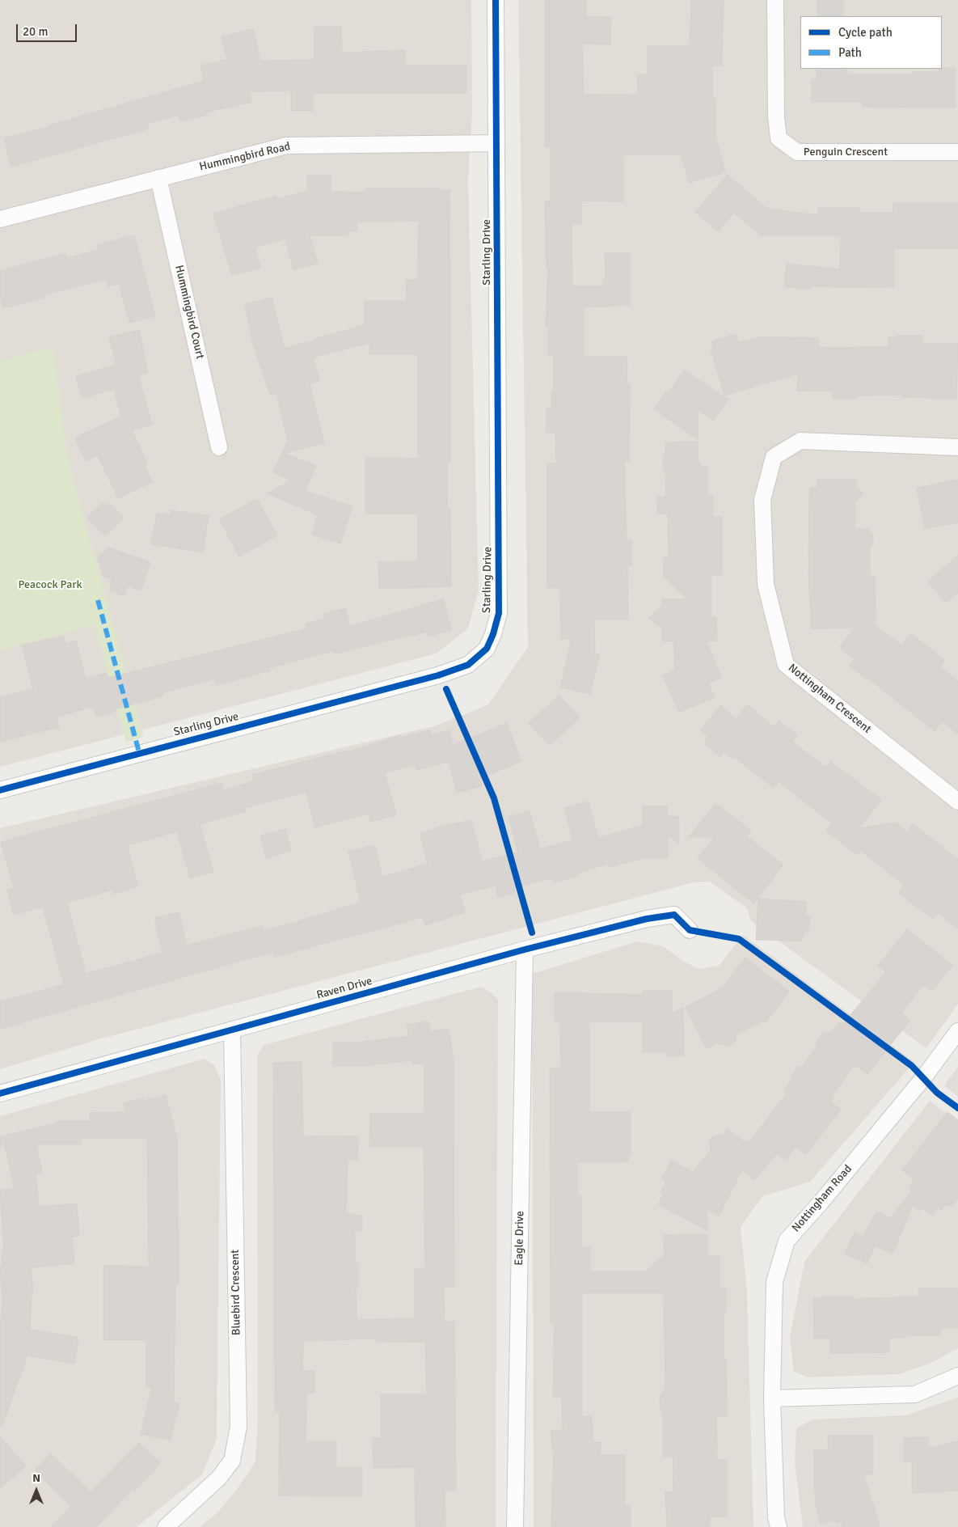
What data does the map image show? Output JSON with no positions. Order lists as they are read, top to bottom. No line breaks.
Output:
{"streets":{"street":["Penguin Crescent","Hummingbird Road","Starling Drive","Hummingbird Court","Nottingham Crescent","Raven Drive","Nottingham Road","Eagle Drive","Bluebird Crescent"]},"crossings":[["Hummingbird Road","Starling Drive"],["Hummingbird Road","Hummingbird Court"],["Raven Drive","Eagle Drive"],["Raven Drive","Bluebird Crescent"]],"parks":["Peacock Park"],"legend":["Cycle path","Path"],"scale_bar":"20 m","north":"top"}
